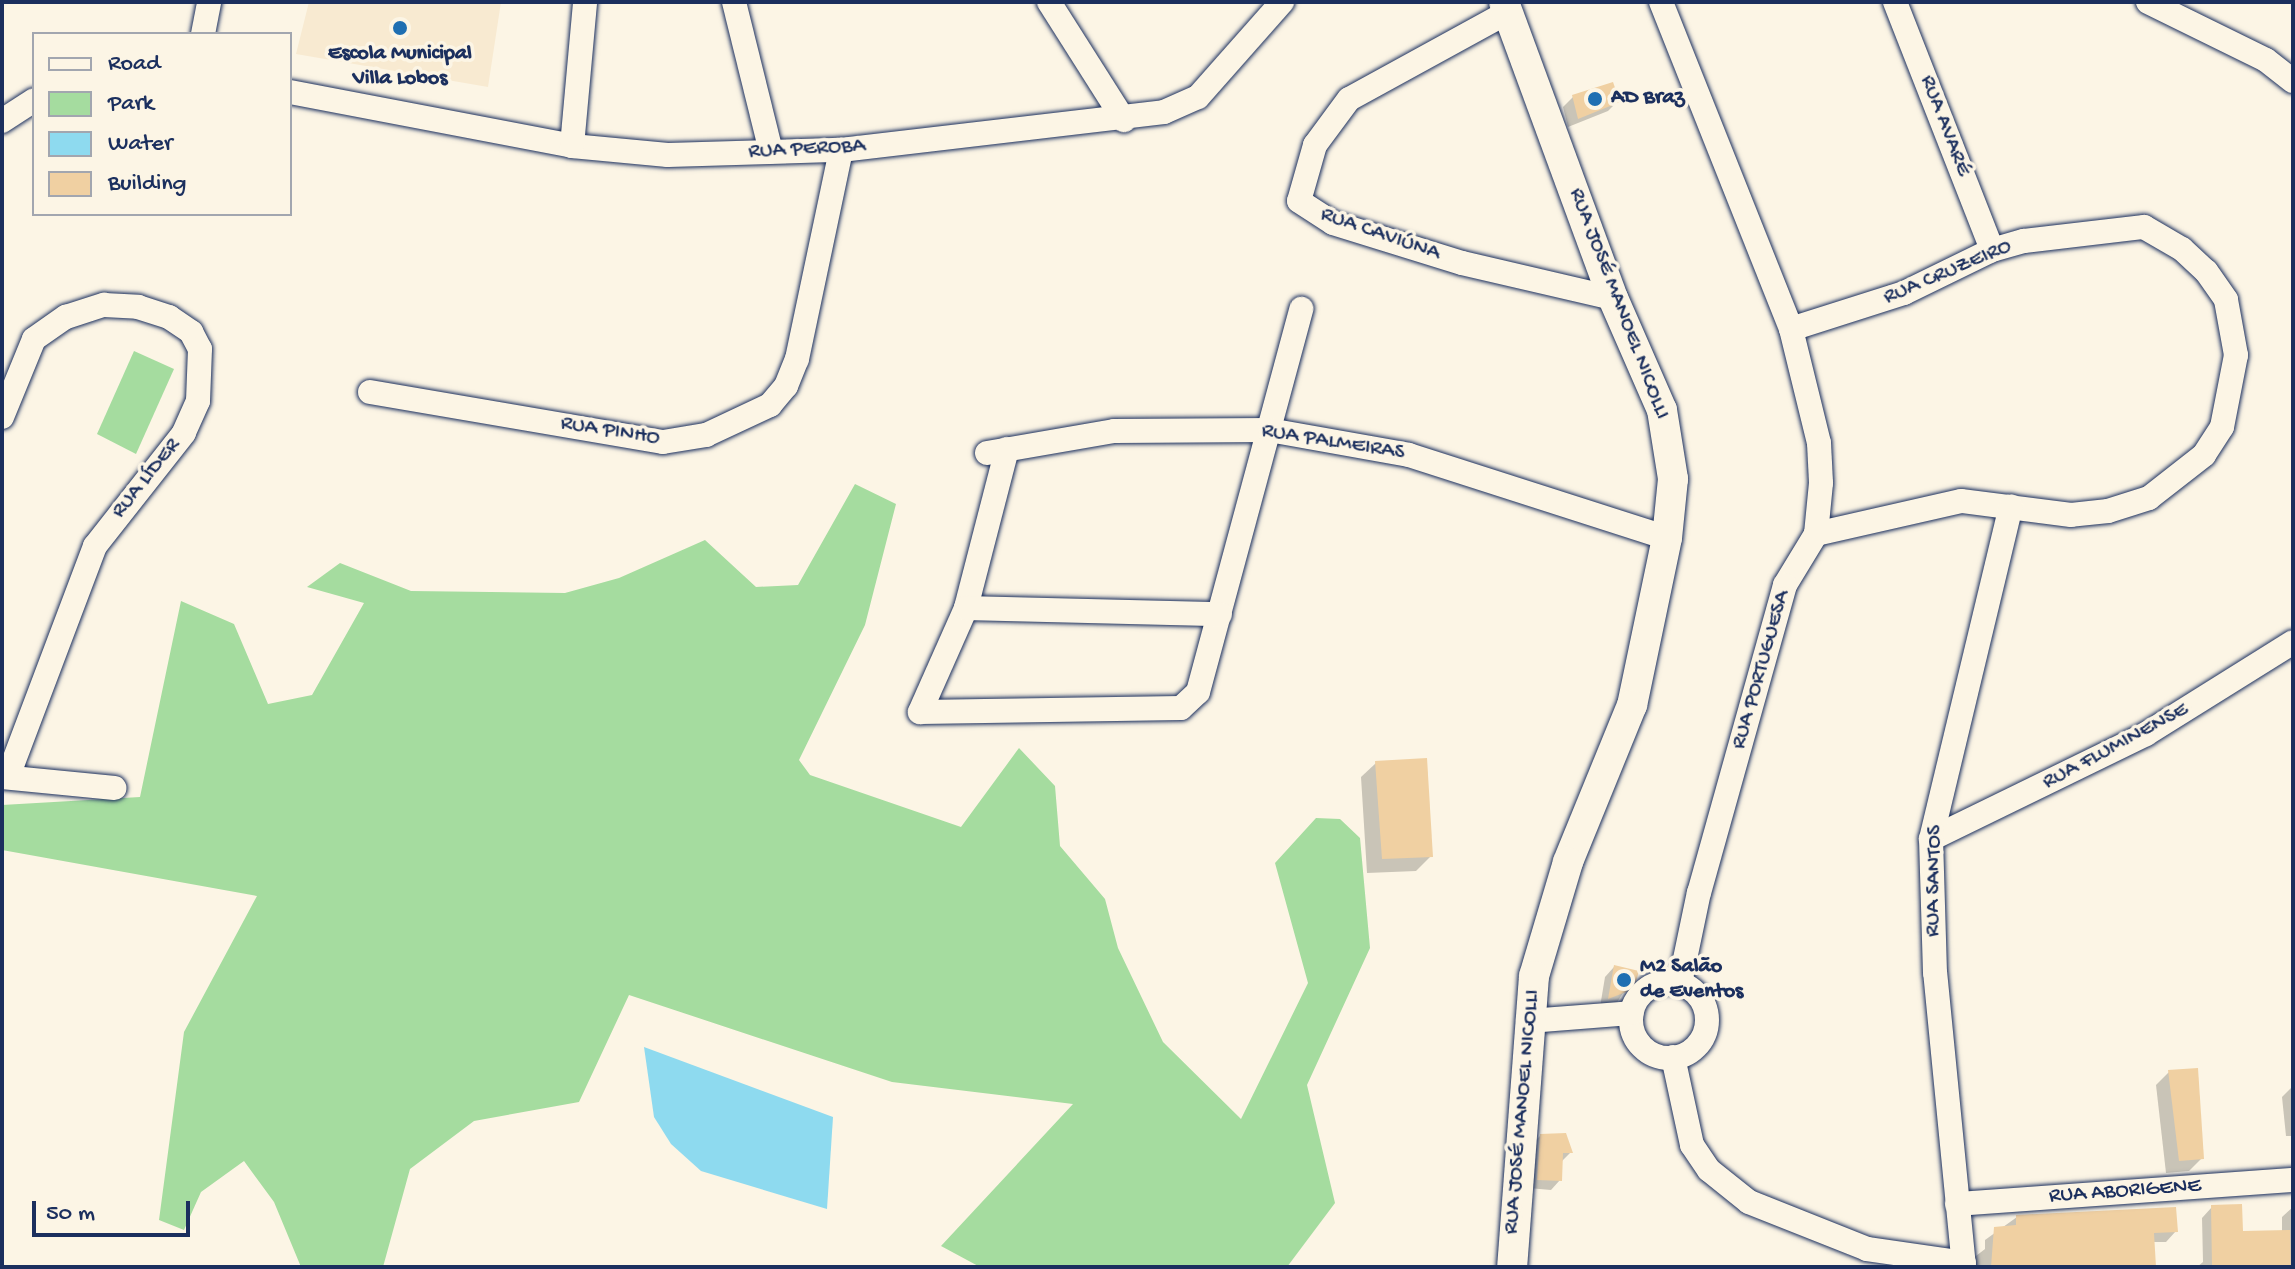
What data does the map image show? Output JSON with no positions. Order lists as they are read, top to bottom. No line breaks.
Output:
{"streets":{"main road":["RUA JOSÉ MANOEL NICOLLI"],"street":["RUA AVARÉ","RUA PEROBA","RUA CAVIÚNA","RUA CRUZEIRO","RUA PINHO","RUA PALMEIRAS","RUA LÍDER","RUA PORTUGUESA","RUA FLUMINENSE","RUA SANTOS","RUA ABORIGENE"]},"crossings":[["RUA AVARÉ","RUA CRUZEIRO"],["RUA PEROBA","RUA PINHO"],["RUA CAVIÚNA","RUA JOSÉ MANOEL NICOLLI"],["RUA CRUZEIRO","RUA PORTUGUESA"],["RUA CRUZEIRO","RUA SANTOS"],["RUA JOSÉ MANOEL NICOLLI","RUA PALMEIRAS"],["RUA FLUMINENSE","RUA SANTOS"],["RUA SANTOS","RUA ABORIGENE"]],"places":["Escola Municipal Villa Lobos","AD Braz","M2 Salão de Eventos"],"legend":["Road","Park","Water","Building"],"scale_bar":"50 m"}
